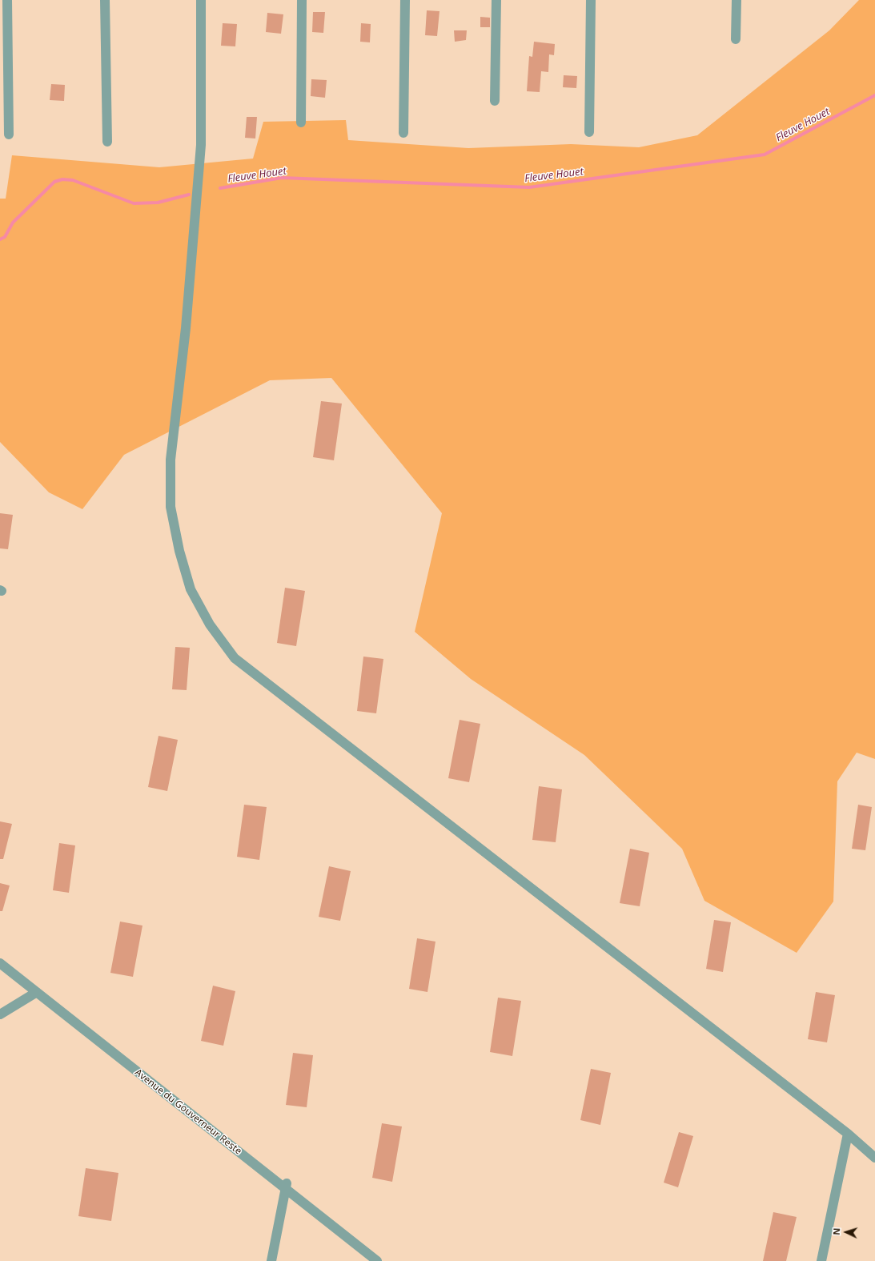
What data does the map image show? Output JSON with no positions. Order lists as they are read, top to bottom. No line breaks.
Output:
{"streets":{"street":["Avenue du Gouverneur Reste"]},"water":["Fleuve Houet"],"north":"left"}
